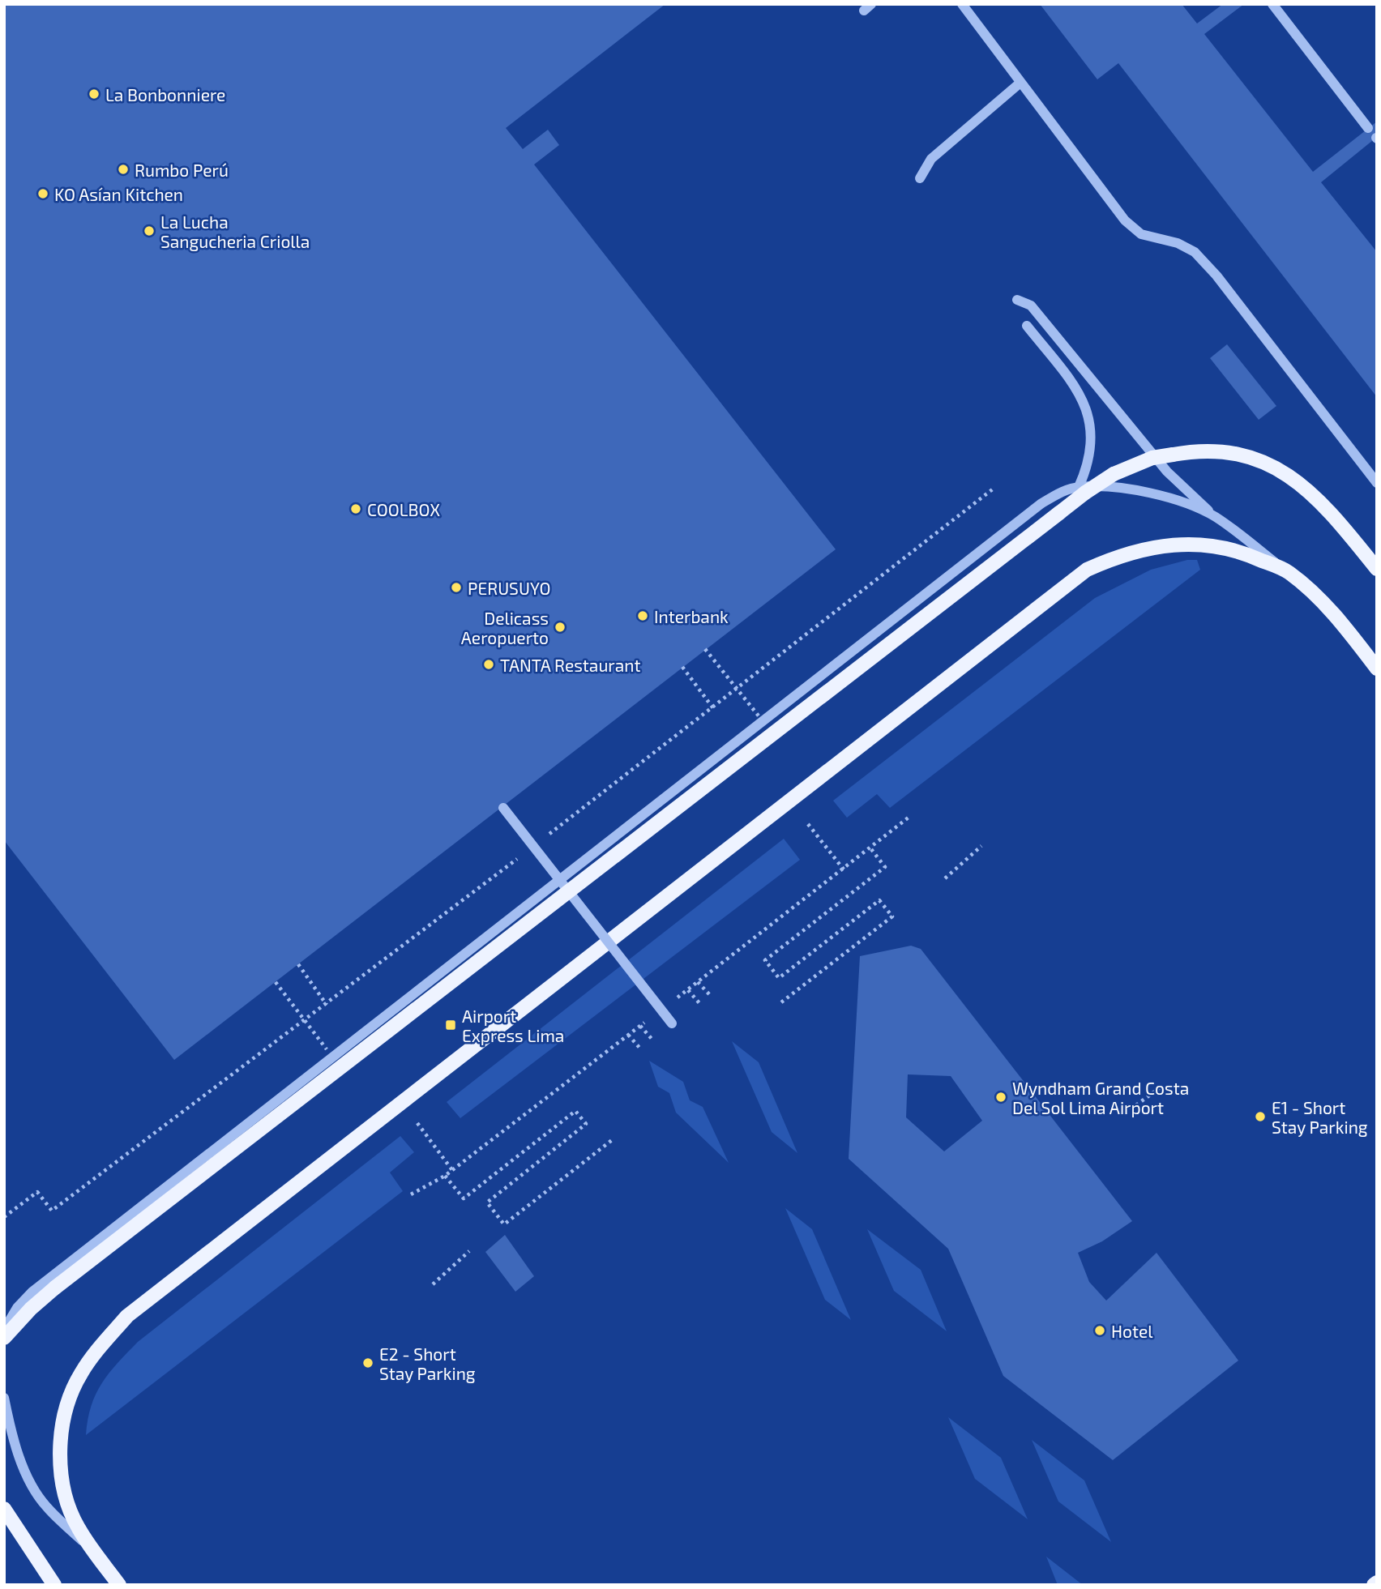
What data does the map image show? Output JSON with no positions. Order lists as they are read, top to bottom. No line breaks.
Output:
{"places":{"other":["La Bonbonniere","Rumbo Perú","KO Asían Kitchen","La Lucha Sangucheria Criolla","COOLBOX","PERUSUYO","Interbank","Delicass Aeropuerto","TANTA Restaurant","Wyndham Grand Costa Del Sol Lima Airport","E1 - Short Stay Parking","Hotel","E2 - Short Stay Parking"],"transit":["Airport Express Lima"]}}
